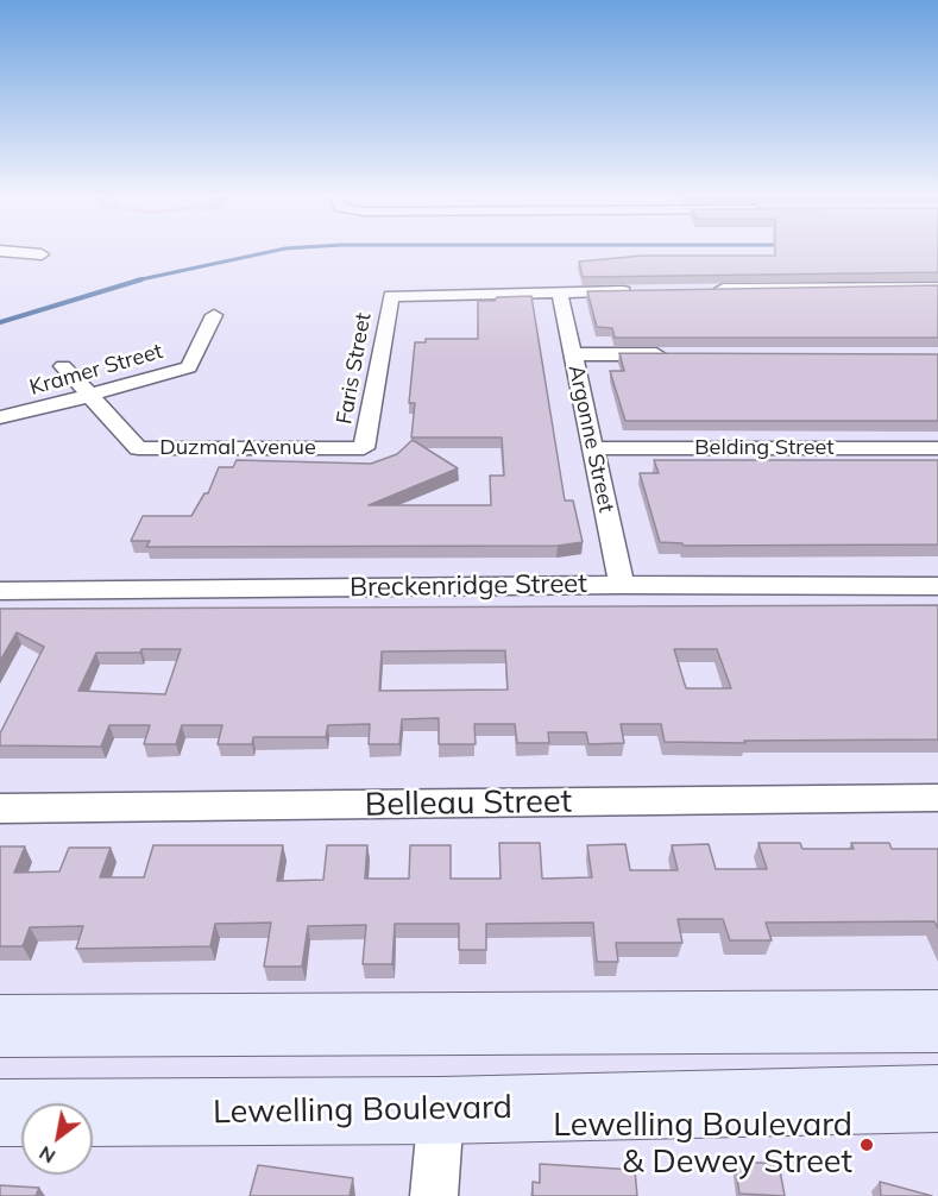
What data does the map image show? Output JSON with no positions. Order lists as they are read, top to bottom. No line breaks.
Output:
{"streets":{"main road":["Lewelling Boulevard"],"street":["Faris Street","Kramer Street","Argonne Street","Duzmal Avenue","Belding Street","Breckenridge Street","Belleau Street"]},"crossings":[["Faris Street","Argonne Street"],["Faris Street","Duzmal Avenue"],["Kramer Street","Duzmal Avenue"],["Argonne Street","Belding Street"],["Argonne Street","Breckenridge Street"]],"places":["Lewelling Boulevard & Dewey Street"],"north":"bottom left"}
